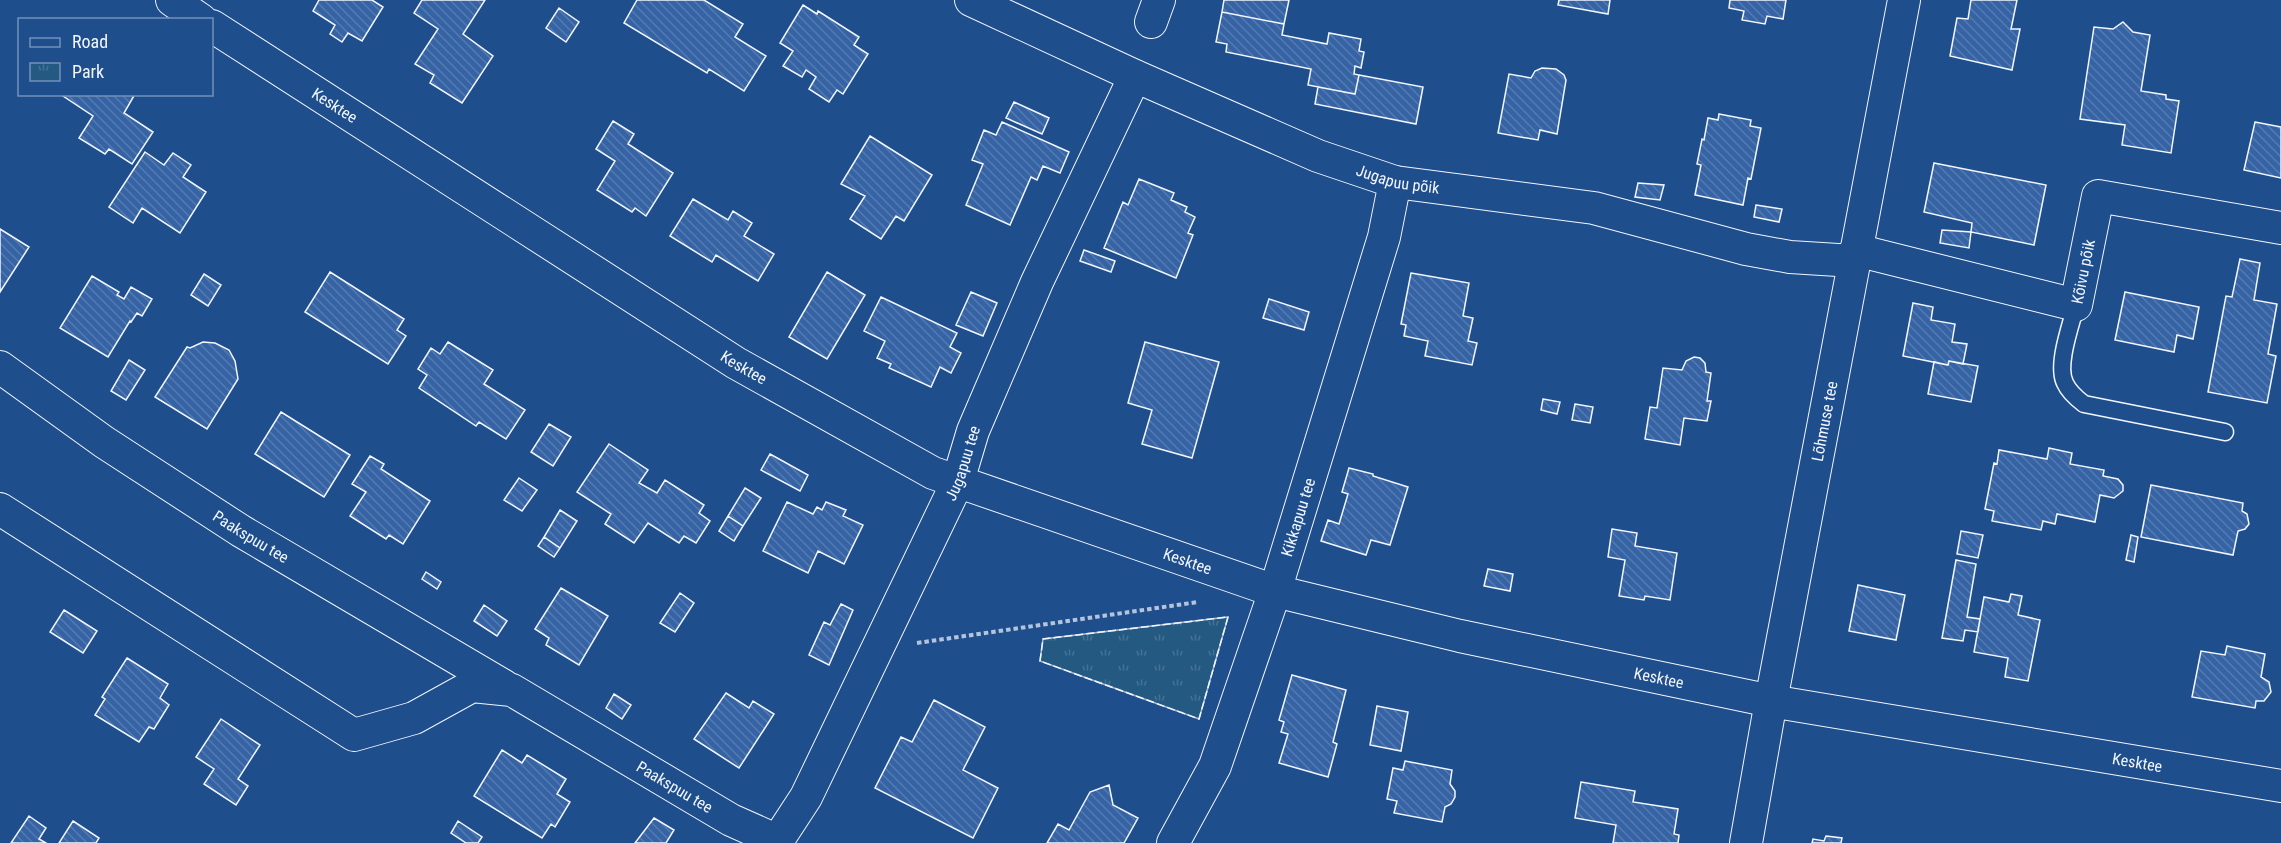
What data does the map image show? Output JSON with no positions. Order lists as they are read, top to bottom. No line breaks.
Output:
{"streets":{"street":["Kesktee","Jugapuu põik","Kõivu põik","Lõhmuse tee","Jugapuu tee","Kikkapuu tee","Paakspuu tee"]},"crossings":[["Kesktee","Lõhmuse tee"],["Kesktee","Jugapuu tee"],["Kesktee","Kikkapuu tee"],["Jugapuu põik","Kõivu põik"],["Jugapuu põik","Lõhmuse tee"],["Jugapuu põik","Jugapuu tee"],["Jugapuu põik","Kikkapuu tee"],["Kõivu põik","Lõhmuse tee"],["Jugapuu tee","Paakspuu tee"]],"legend":["Road","Park"]}
